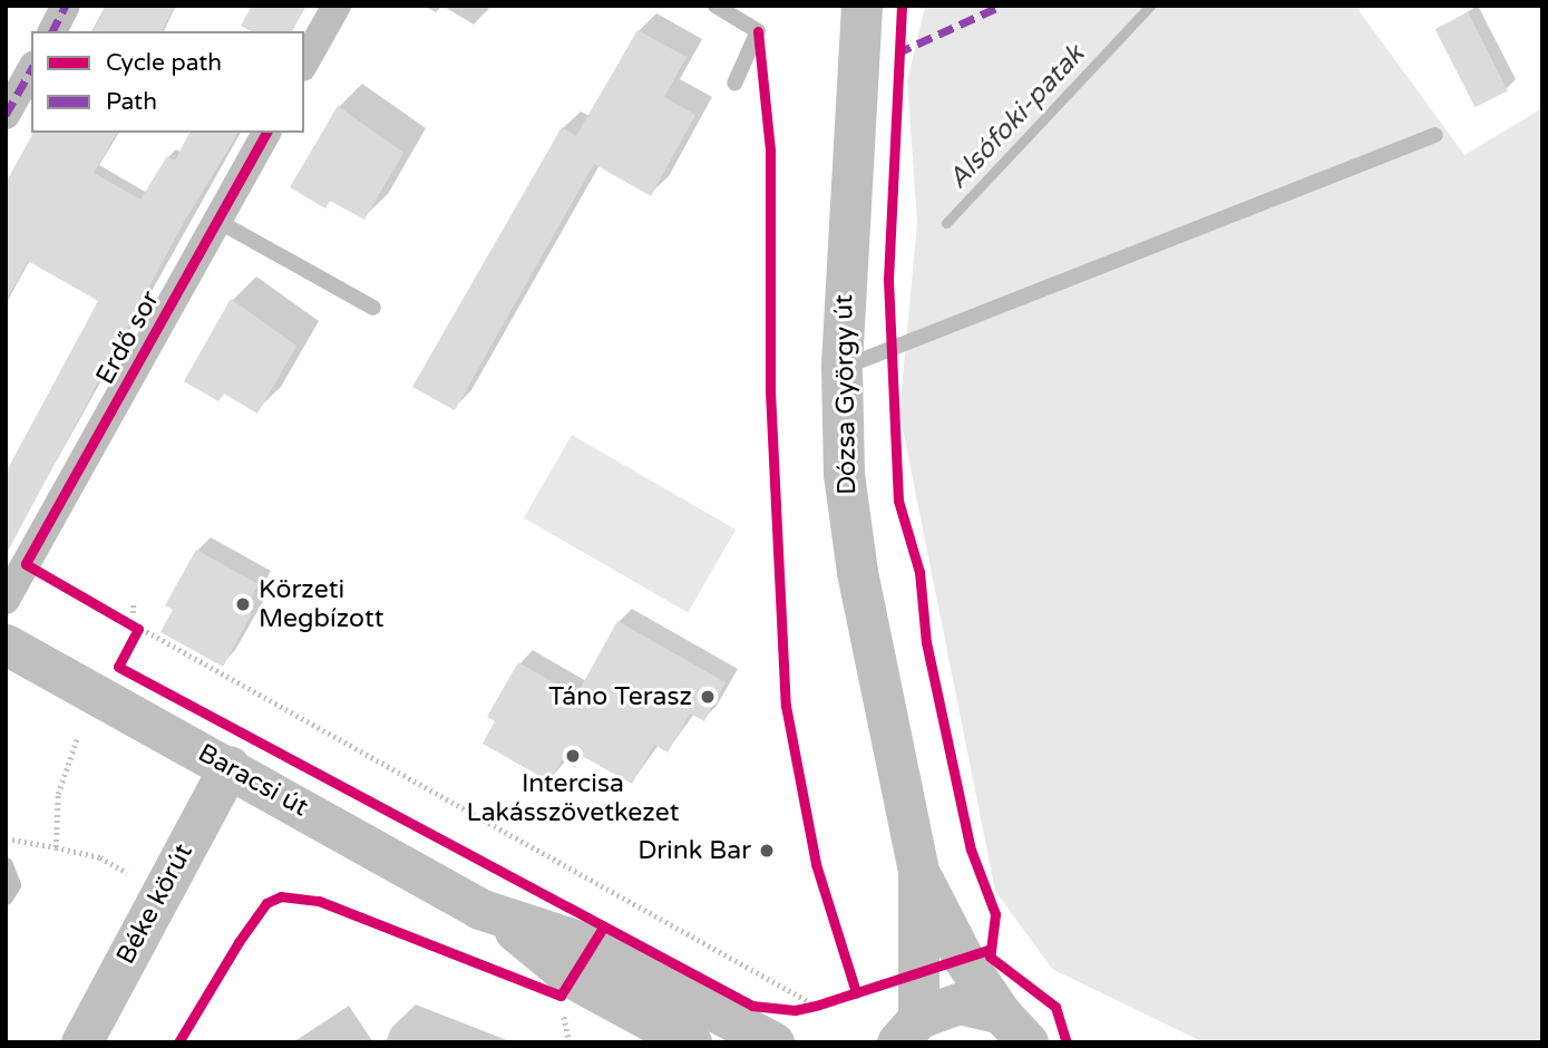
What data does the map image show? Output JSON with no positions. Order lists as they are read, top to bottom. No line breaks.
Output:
{"streets":{"street":["Erdő sor","Dózsa György út","Baracsi út","Béke körút"]},"crossings":[["Baracsi út","Béke körút"]],"water":["Alsófoki-patak"],"places":["Körzeti Megbízott","Táno Terasz","Intercisa Lakásszövetkezet","Drink Bar"],"legend":["Cycle path","Path"]}
